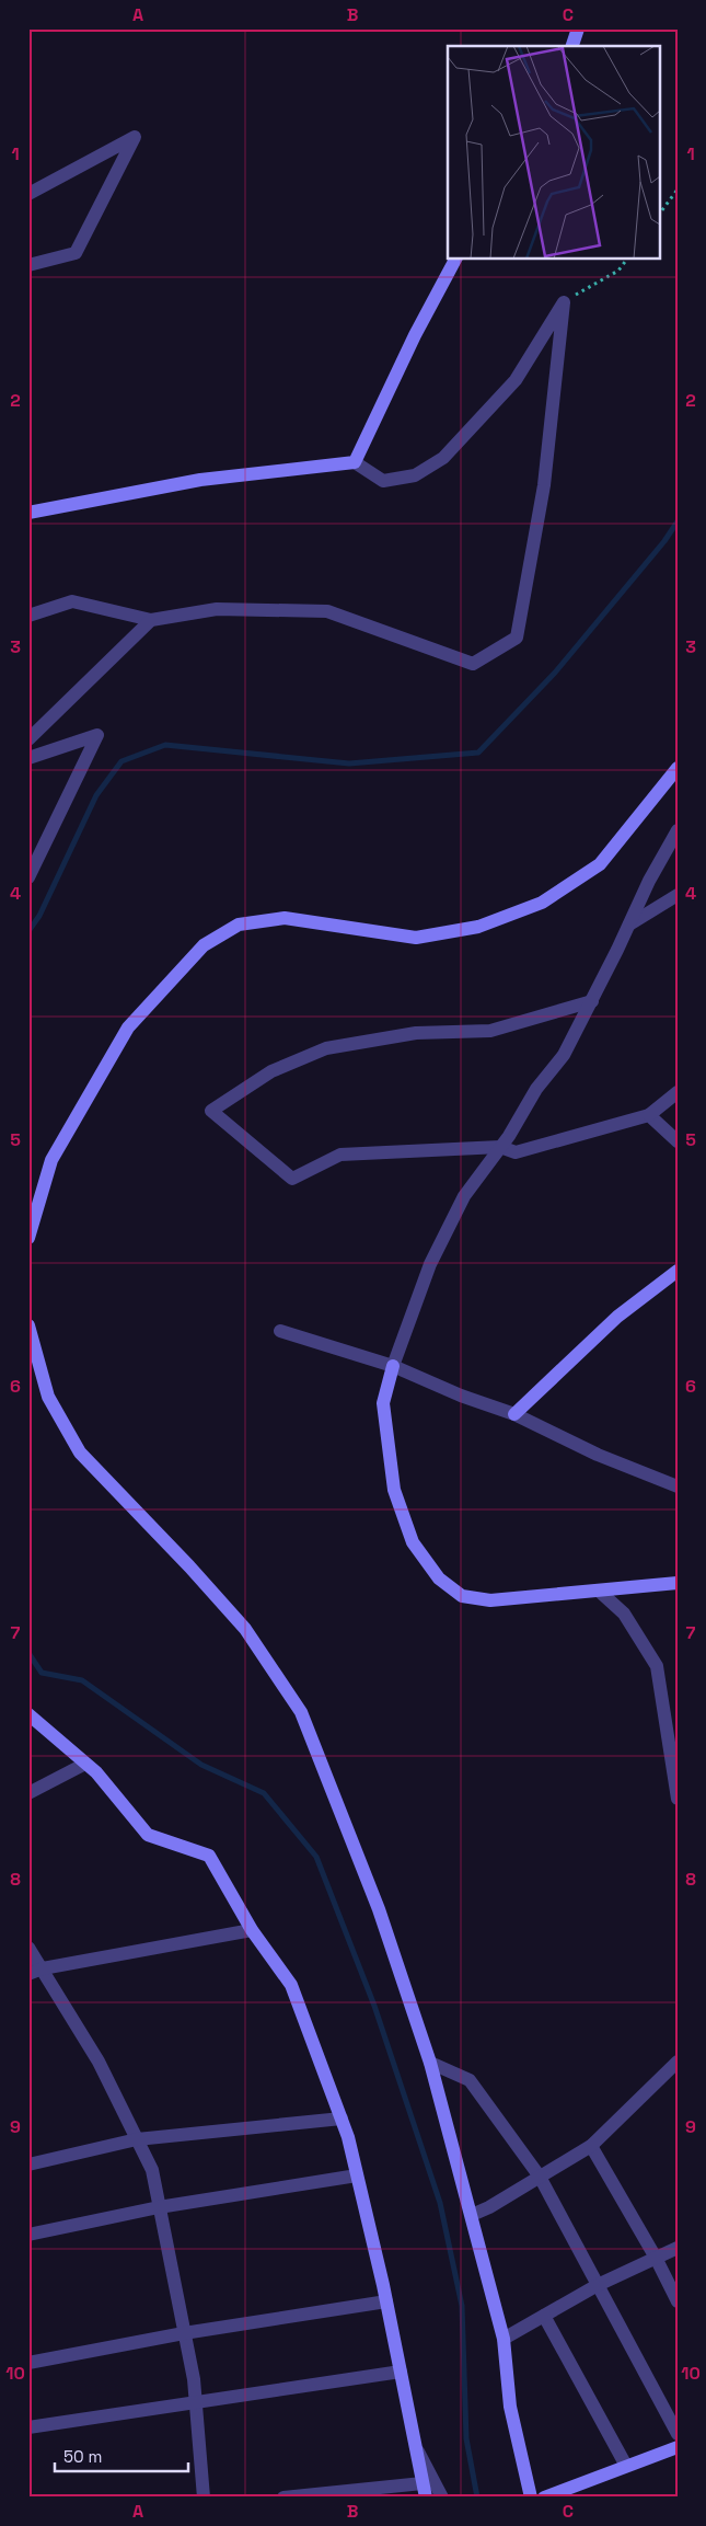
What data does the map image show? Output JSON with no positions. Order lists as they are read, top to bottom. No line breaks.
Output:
{"scale_bar":"50 m","grid":{"columns":["A","B","C"],"rows":["1","2","3","4","5","6","7","8","9","10"]}}
